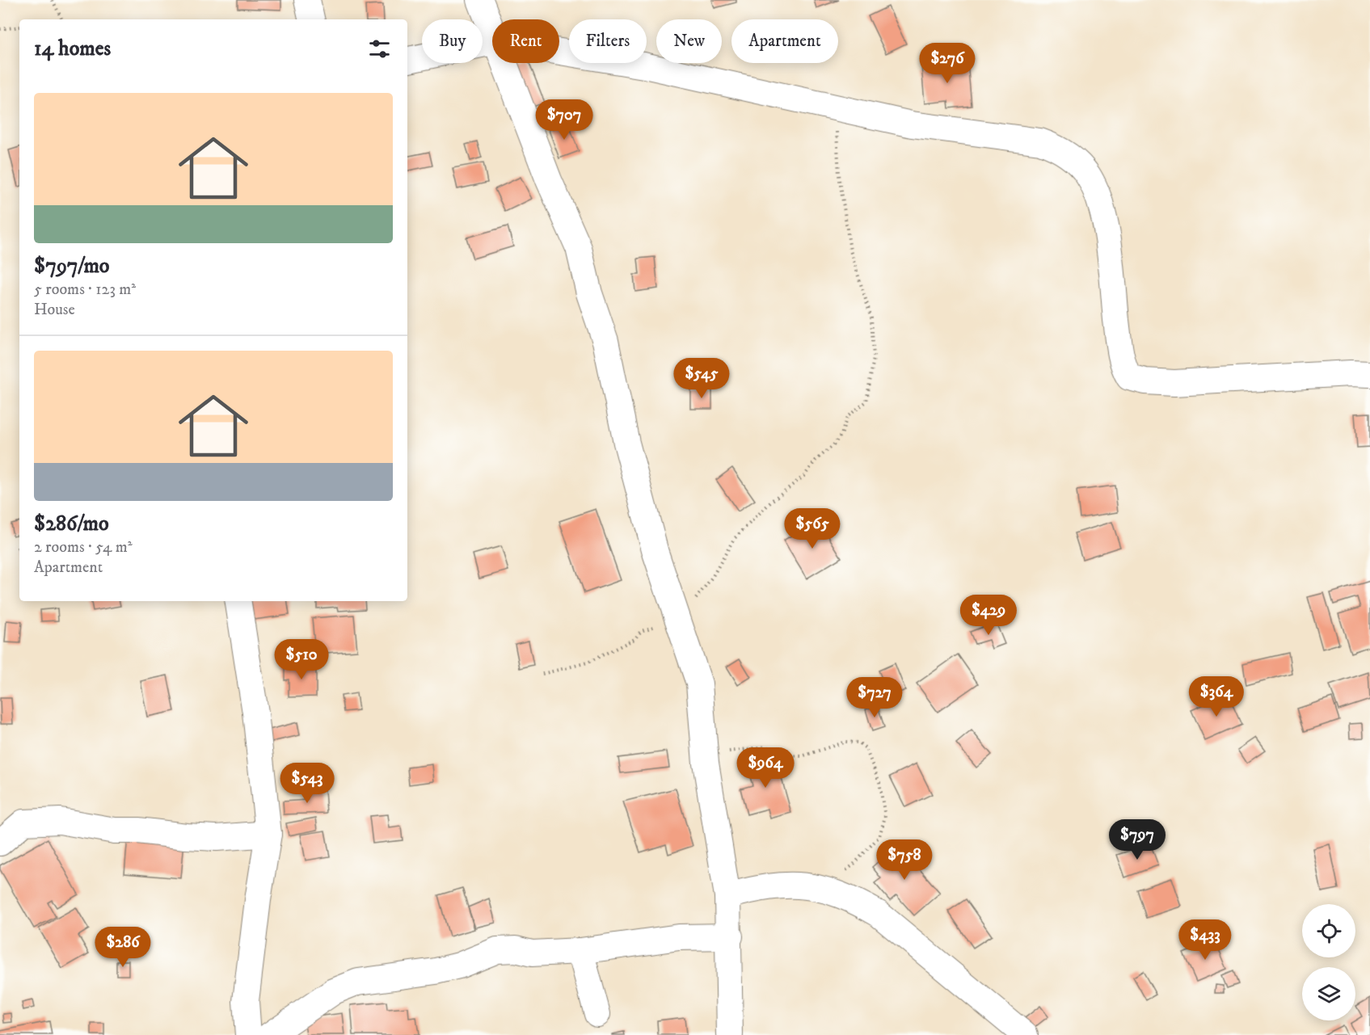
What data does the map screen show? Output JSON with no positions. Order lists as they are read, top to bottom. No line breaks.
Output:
{"page":{"chip":["Buy","Rent","Filters","New","Apartment"],"heading":"14 homes","price":["$276","$707","$545","$565","$429","$510","$364","$727","$964","$543","$797","$758","$433","$286"],"list":[{"name":"$797/mo","note":"5 rooms · 123 m² · House"},{"name":"$286/mo","note":"2 rooms · 54 m² · Apartment"}]}}
